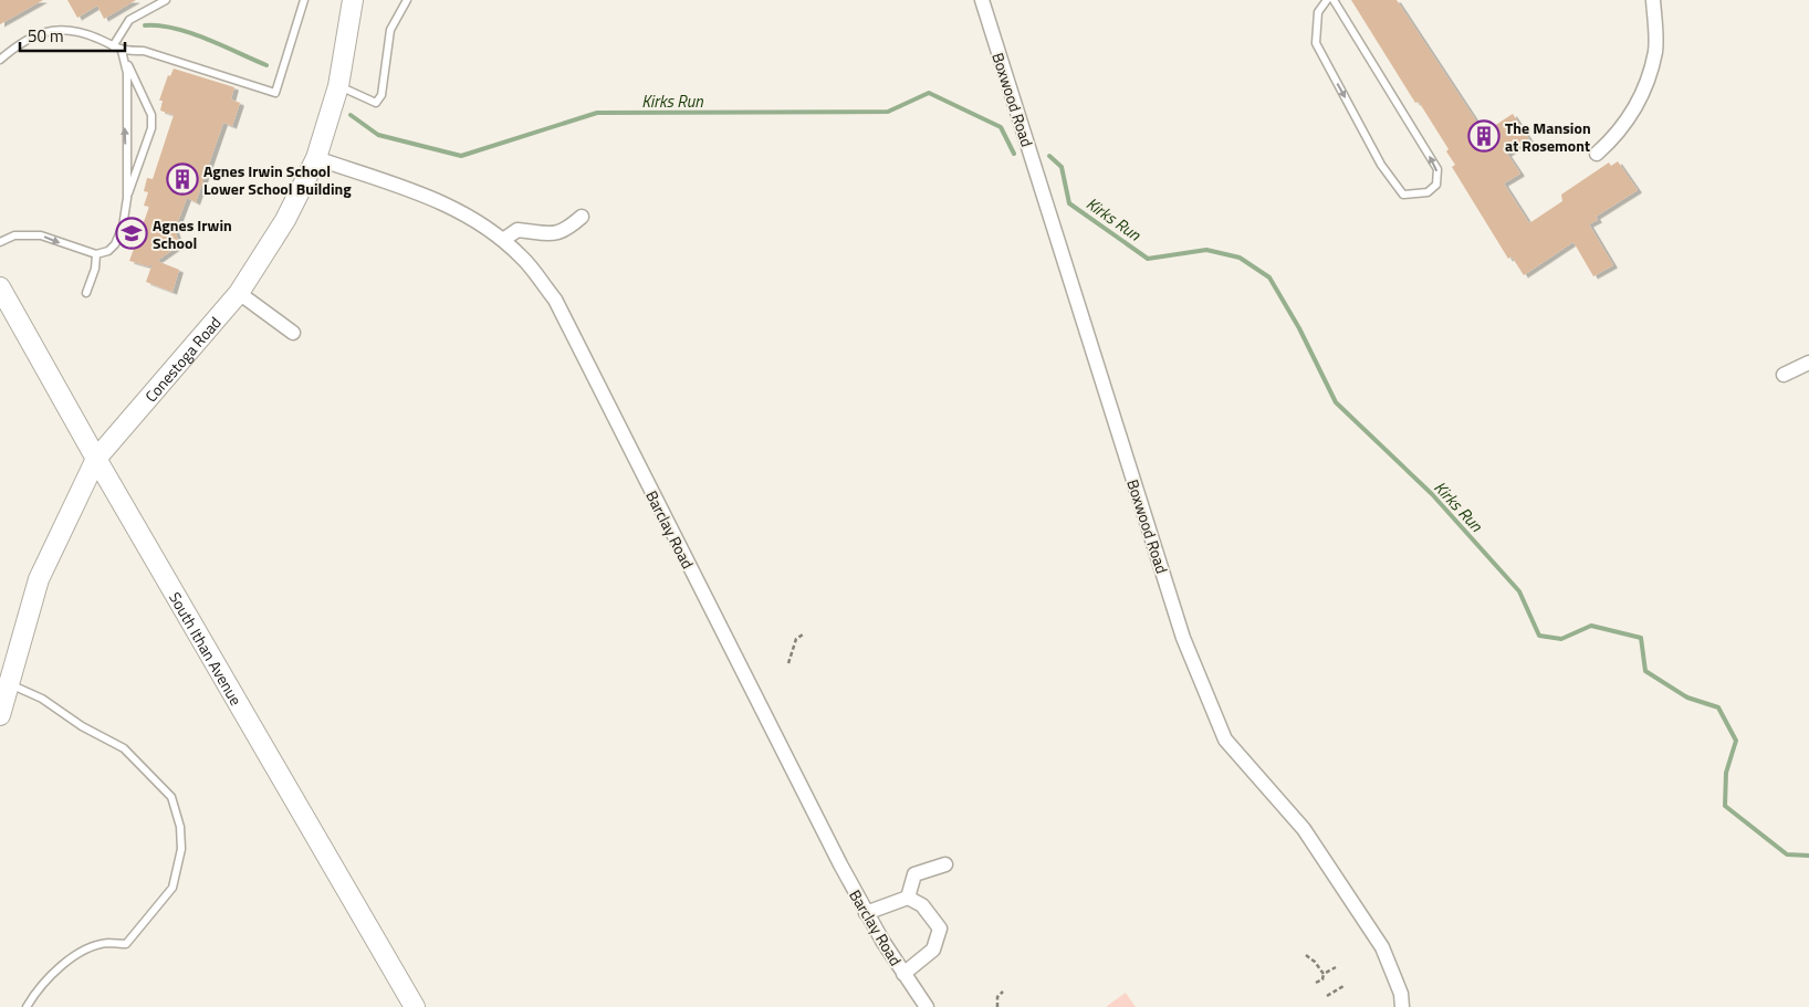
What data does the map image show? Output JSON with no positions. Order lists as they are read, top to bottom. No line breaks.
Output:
{"streets":{"street":["Boxwood Road","Conestoga Road","Barclay Road","South Ithan Avenue"]},"crossings":[["Conestoga Road","Barclay Road"],["Conestoga Road","South Ithan Avenue"]],"water":["Kirks Run"],"places":{"building":["The Mansion at Rosemont","Agnes Irwin School Lower School Building"],"school or university":["Agnes Irwin School"]},"scale_bar":"50 m"}
